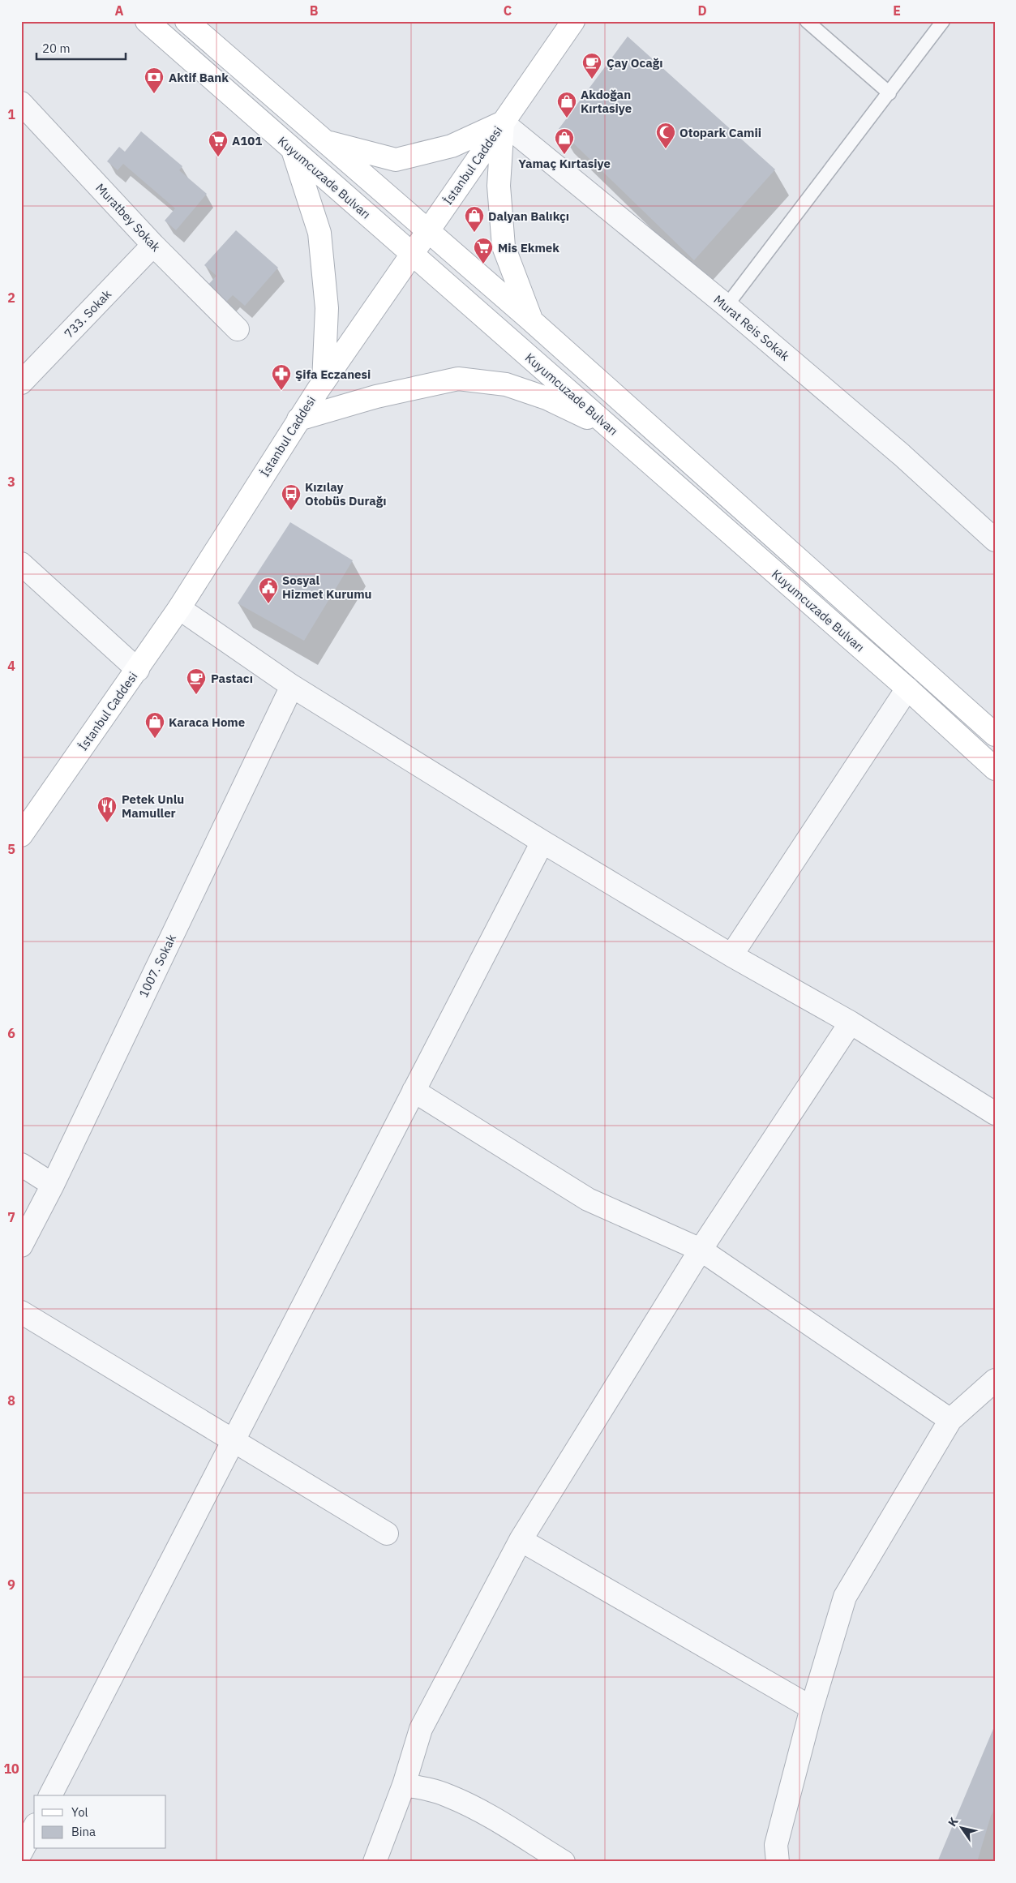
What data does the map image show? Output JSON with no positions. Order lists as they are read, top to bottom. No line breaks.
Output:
{"streets":{"main road":["İstanbul Caddesi","Kuyumcuzade Bulvarı"],"street":["Muratbey Sokak","733. Sokak","Murat Reis Sokak","1007. Sokak"]},"crossings":[["İstanbul Caddesi","Kuyumcuzade Bulvarı"],["İstanbul Caddesi","Murat Reis Sokak"],["Muratbey Sokak","733. Sokak"]],"places":{"cafe":["Çay Ocağı","Pastacı"],"bank":["Aktif Bank"],"shop":["Akdoğan Kırtasiye","Yamaç Kırtasiye","Dalyan Balıkçı","Karaca Home"],"mosque":["Otopark Camii"],"supermarket":["A101","Mis Ekmek"],"pharmacy":["Şifa Eczanesi"],"bus stop":["Kızılay Otobüs Durağı"],"public building":["Sosyal Hizmet Kurumu"],"restaurant":["Petek Unlu Mamuller"]},"legend":["Yol","Bina"],"scale_bar":"20 m","north":"top left","grid":{"columns":["A","B","C","D","E"],"rows":["1","2","3","4","5","6","7","8","9","10"]}}
